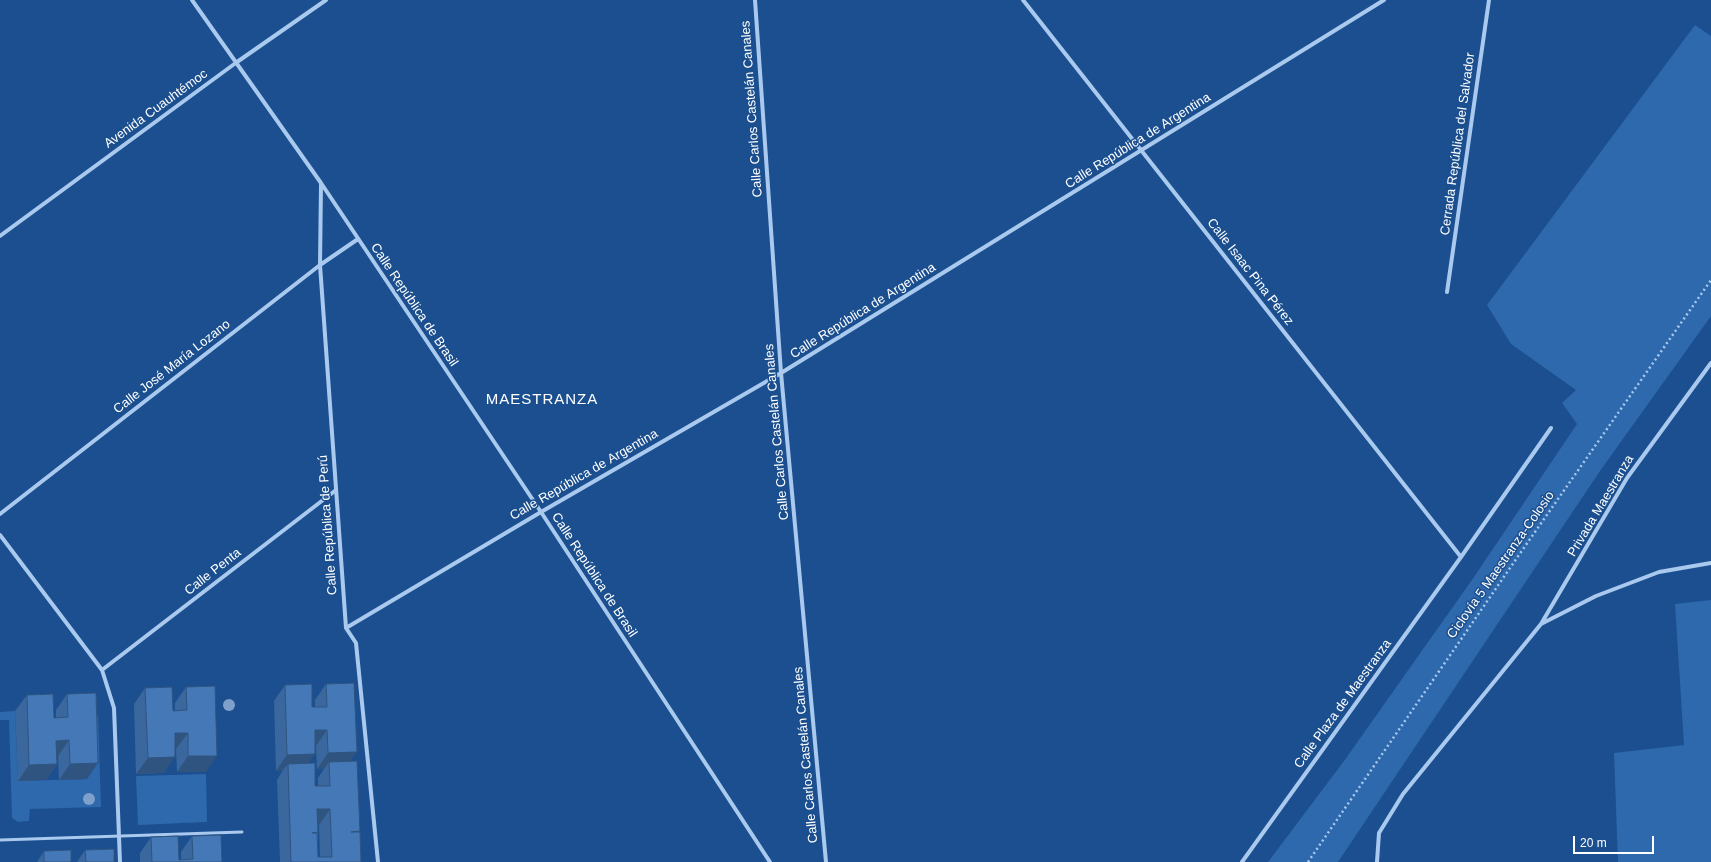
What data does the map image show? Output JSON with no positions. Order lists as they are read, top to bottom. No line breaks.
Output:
{"streets":{"street":["Avenida Cuauhtémoc","Calle Carlos Castelán Canales","Calle República de Argentina","Cerrada República del Salvador","Calle Isaac Pina Pérez","Calle República de Brasil","Calle José María Lozano","Privada Maestranza","Calle República de Perú","Calle Penta","Calle Plaza de Maestranza"],"path":["Ciclovía 5 Maestranza-Colosio"]},"crossings":[["Avenida Cuauhtémoc","Calle República de Brasil"],["Calle Carlos Castelán Canales","Calle República de Argentina"],["Calle República de Argentina","Calle Isaac Pina Pérez"],["Calle República de Argentina","Calle República de Brasil"],["Calle República de Argentina","Calle República de Perú"],["Calle Isaac Pina Pérez","Calle Plaza de Maestranza"],["Calle República de Brasil","Calle José María Lozano"],["Calle República de Brasil","Calle República de Perú"],["Calle José María Lozano","Calle República de Perú"],["Calle República de Perú","Calle Penta"]],"districts":["MAESTRANZA"],"scale_bar":"20 m"}
